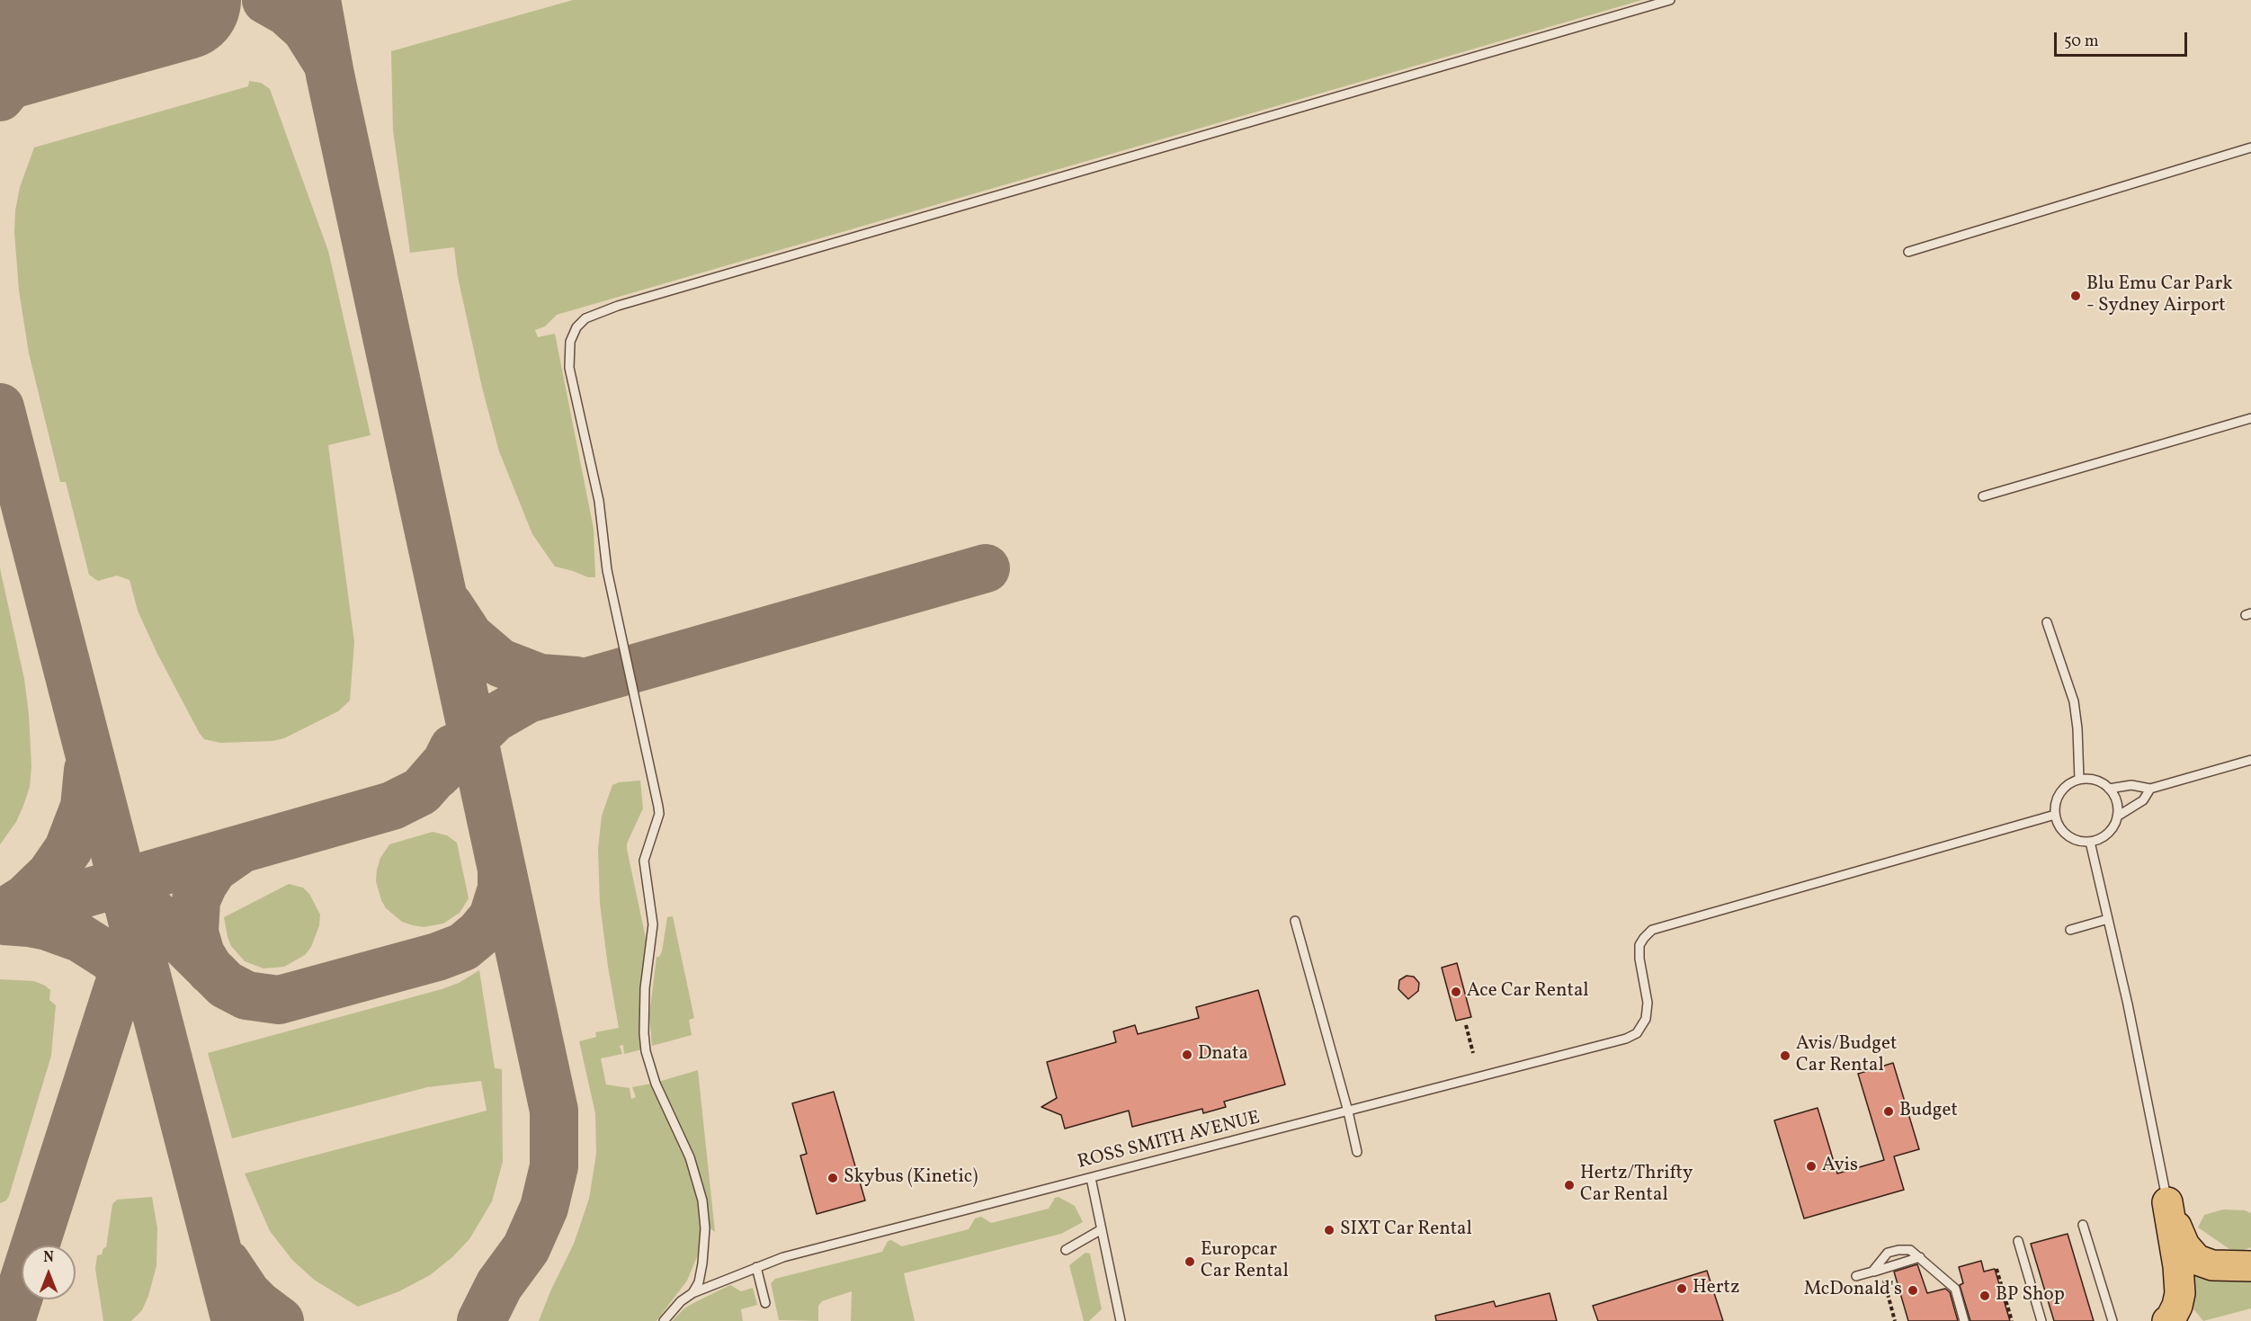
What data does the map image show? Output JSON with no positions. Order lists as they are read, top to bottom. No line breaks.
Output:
{"streets":{"lane":["ROSS SMITH AVENUE"]},"places":["Blu Emu Car Park - Sydney Airport","Ace Car Rental","Dnata","Avis/Budget Car Rental","Budget","Avis","Skybus (Kinetic)","Hertz/Thrifty Car Rental","SIXT Car Rental","Europcar Car Rental","Hertz","McDonald's","BP Shop"],"scale_bar":"50 m","north":"top"}
